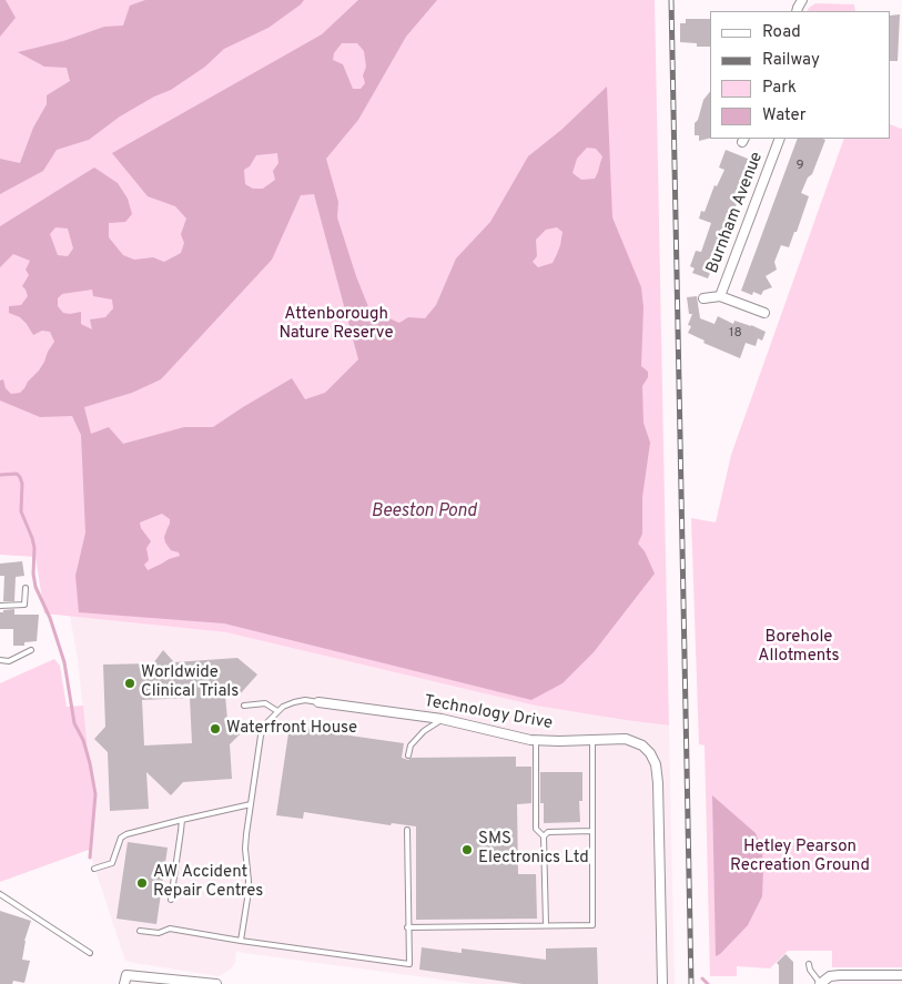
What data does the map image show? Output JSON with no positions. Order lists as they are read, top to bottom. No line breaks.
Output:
{"streets":{"street":["Burnham Avenue","Technology Drive"]},"water":["Beeston Pond"],"parks":["Attenborough Nature Reserve","Borehole Allotments","Hetley Pearson Recreation Ground"],"places":["Worldwide Clinical Trials","Waterfront House","SMS Electronics Ltd","AW Accident Repair Centres"],"house_numbers":["9","18"],"legend":["Road","Railway","Park","Water"]}
